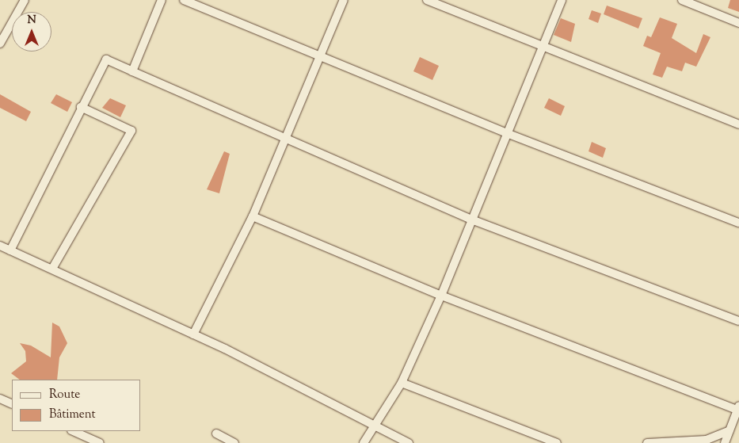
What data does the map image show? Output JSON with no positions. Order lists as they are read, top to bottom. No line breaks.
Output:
{"legend":["Route","Bâtiment"],"north":"top"}
